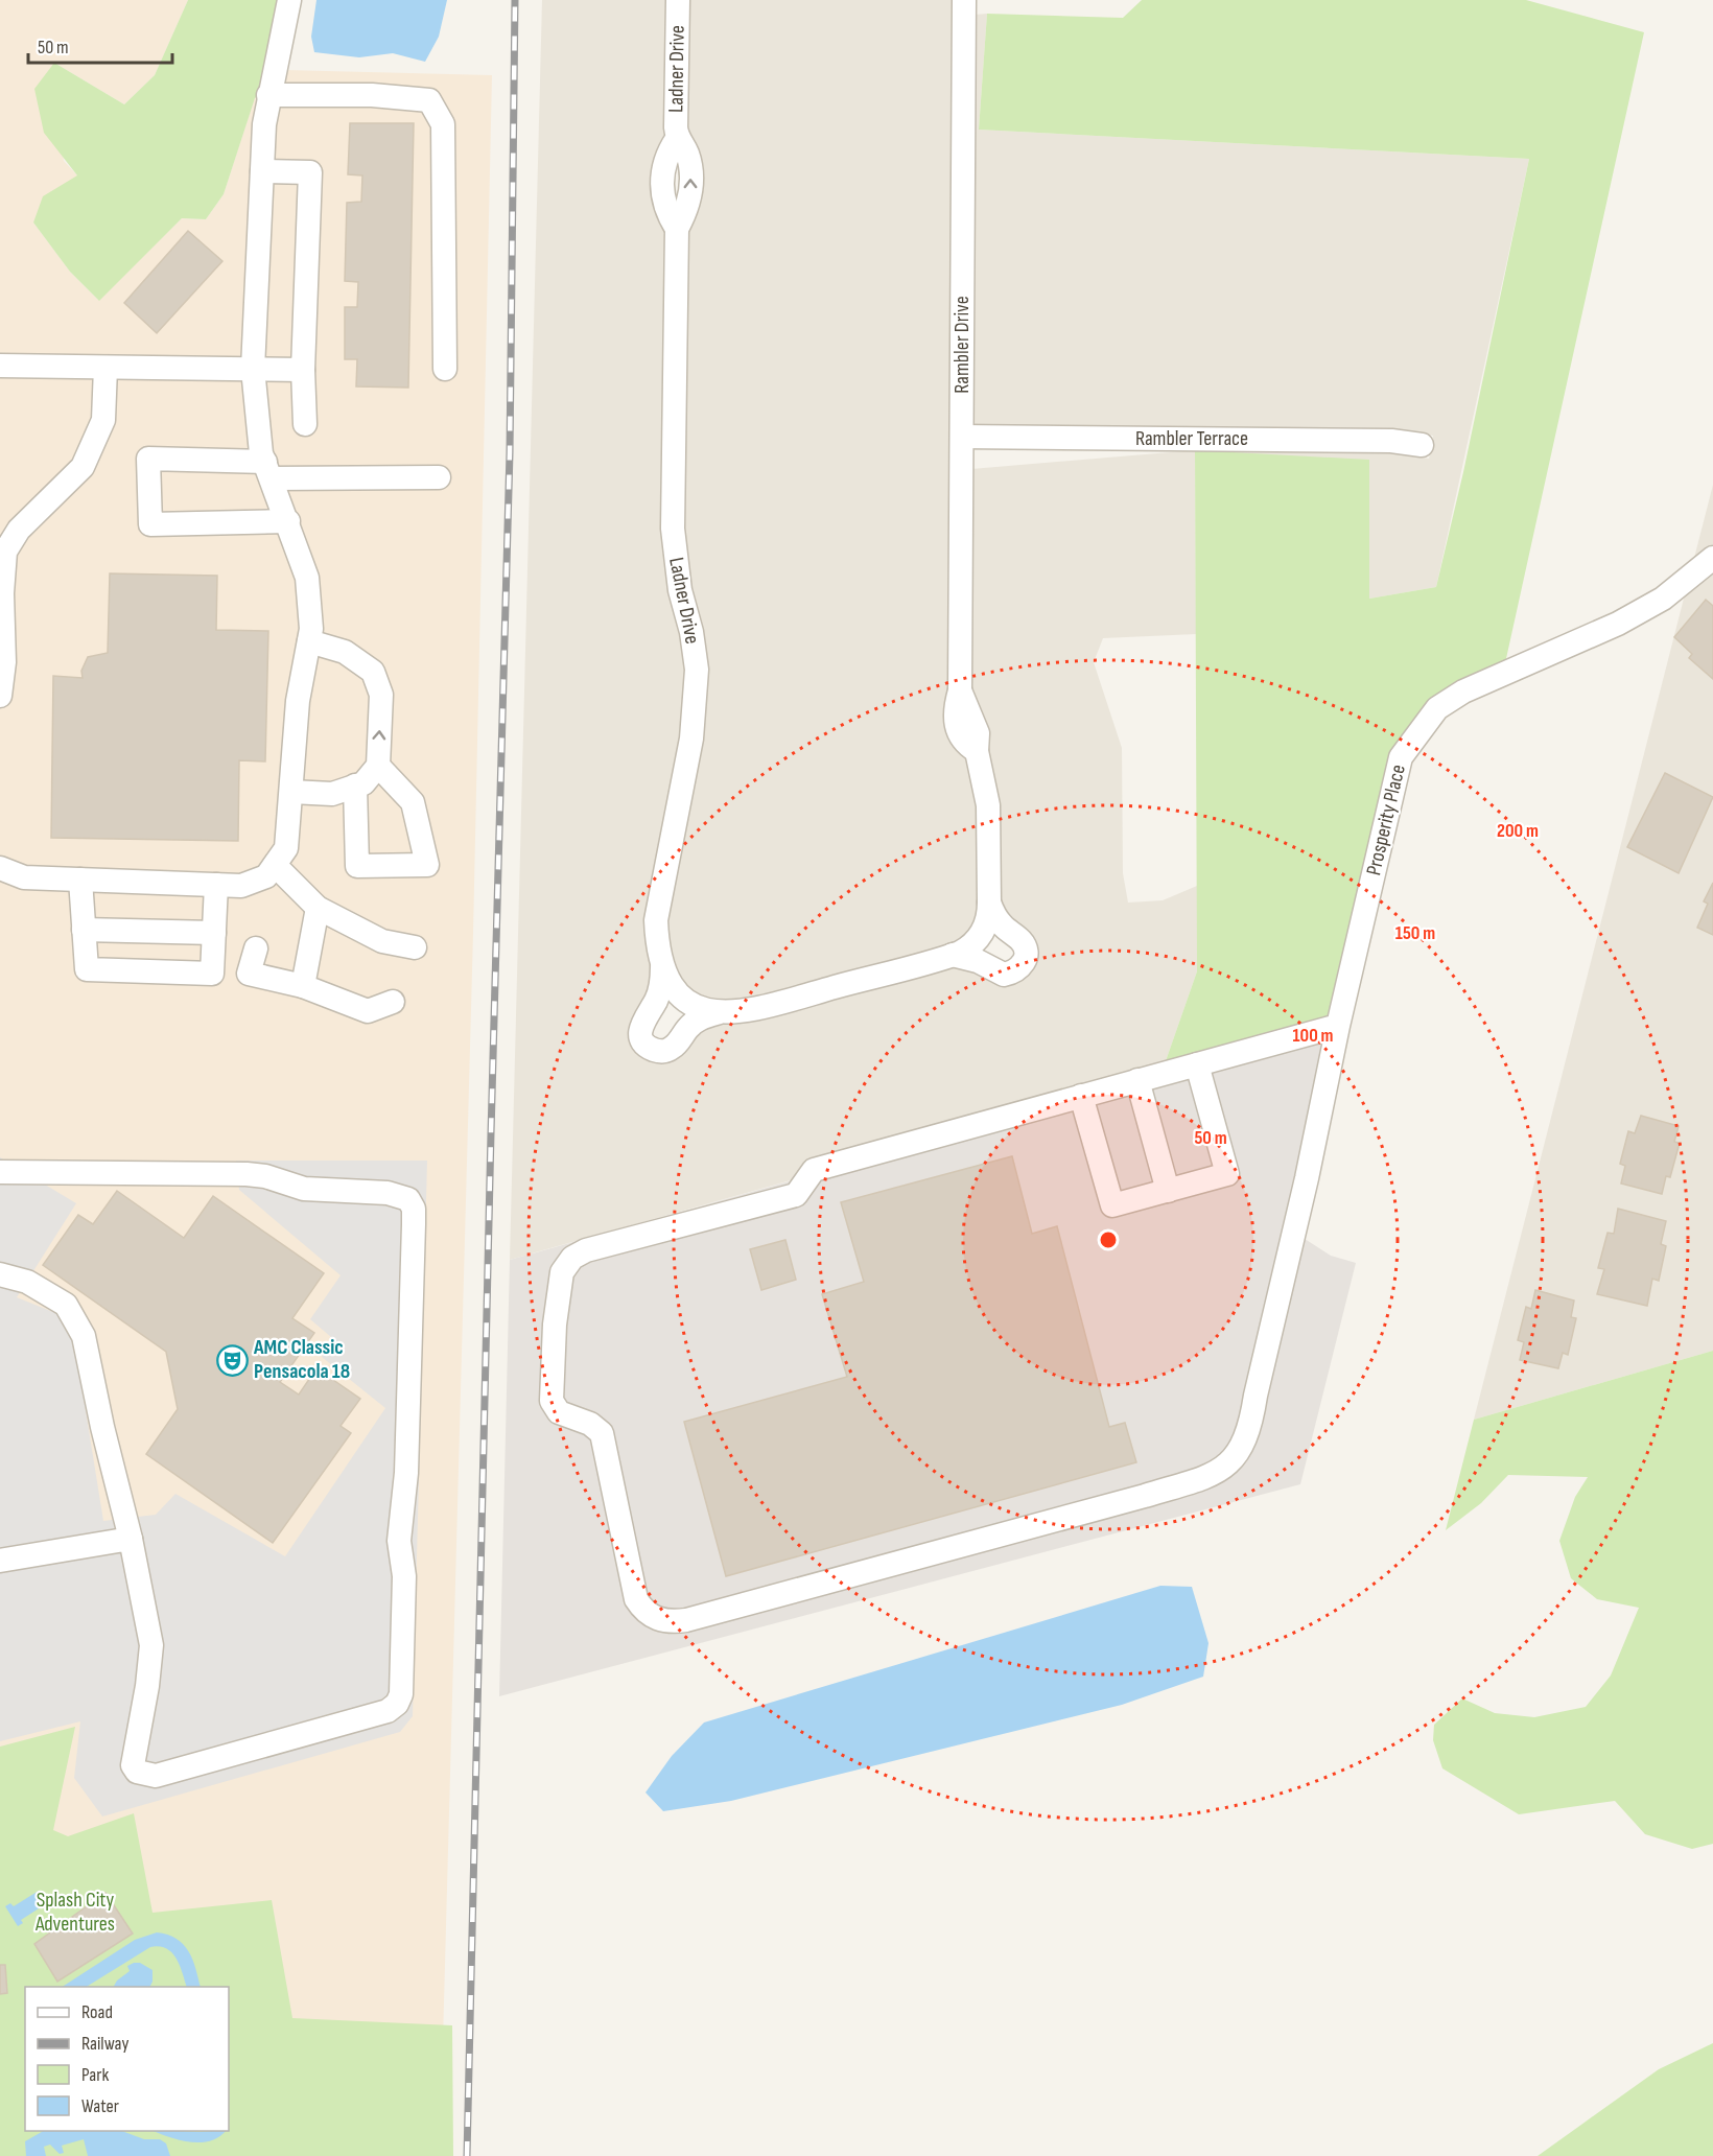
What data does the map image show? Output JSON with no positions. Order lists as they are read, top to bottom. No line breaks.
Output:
{"streets":{"street":["Ladner Drive","Rambler Drive","Rambler Terrace","Prosperity Place"]},"crossings":[["Ladner Drive","Rambler Drive"],["Rambler Drive","Rambler Terrace"]],"parks":["Splash City Adventures"],"places":{"theatre":["AMC Classic Pensacola 18"]},"legend":["Road","Railway","Park","Water"],"scale_bar":"50 m","rings":["200 m","150 m","100 m","50 m"]}
